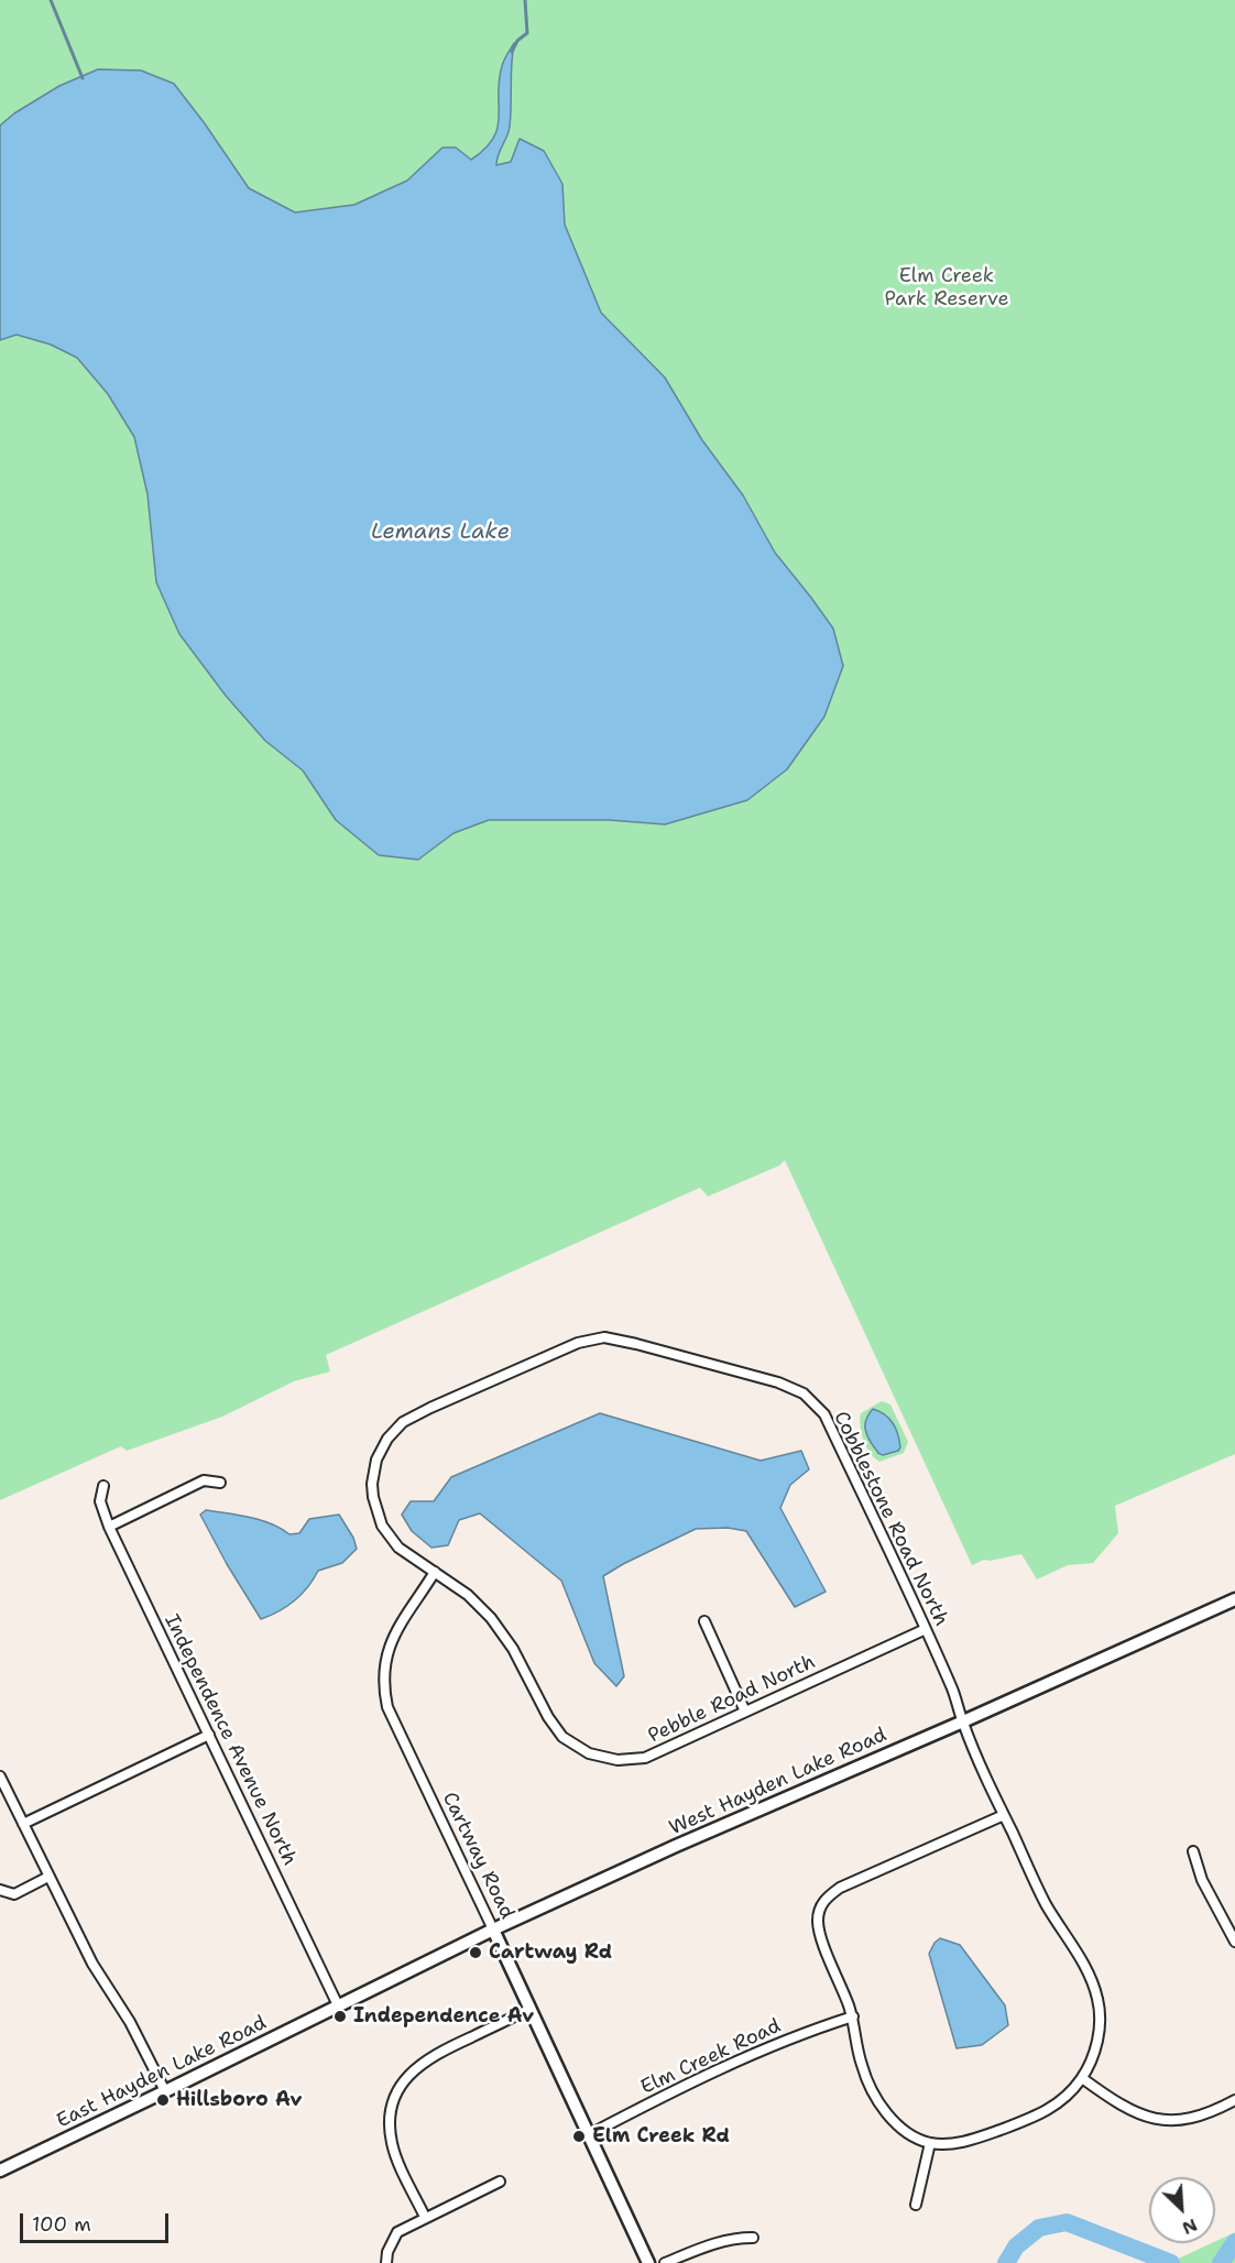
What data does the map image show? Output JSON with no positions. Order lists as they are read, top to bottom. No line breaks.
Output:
{"streets":{"main road":["West Hayden Lake Road","Cartway Road","East Hayden Lake Road"],"street":["Cobblestone Road North","Pebble Road North","Independence Avenue North","Elm Creek Road"]},"crossings":[["Cobblestone Road North","Pebble Road North"],["Cobblestone Road North","West Hayden Lake Road"],["Cobblestone Road North","Cartway Road"],["Pebble Road North","Cartway Road"],["Independence Avenue North","West Hayden Lake Road"],["Independence Avenue North","East Hayden Lake Road"],["West Hayden Lake Road","Cartway Road"],["West Hayden Lake Road","East Hayden Lake Road"],["Cartway Road","Elm Creek Road"]],"water":["Lemans Lake"],"parks":["Elm Creek Park Reserve"],"places":["Cartway Rd","Independence Av","Hillsboro Av","Elm Creek Rd"],"scale_bar":"100 m","north":"bottom right"}
